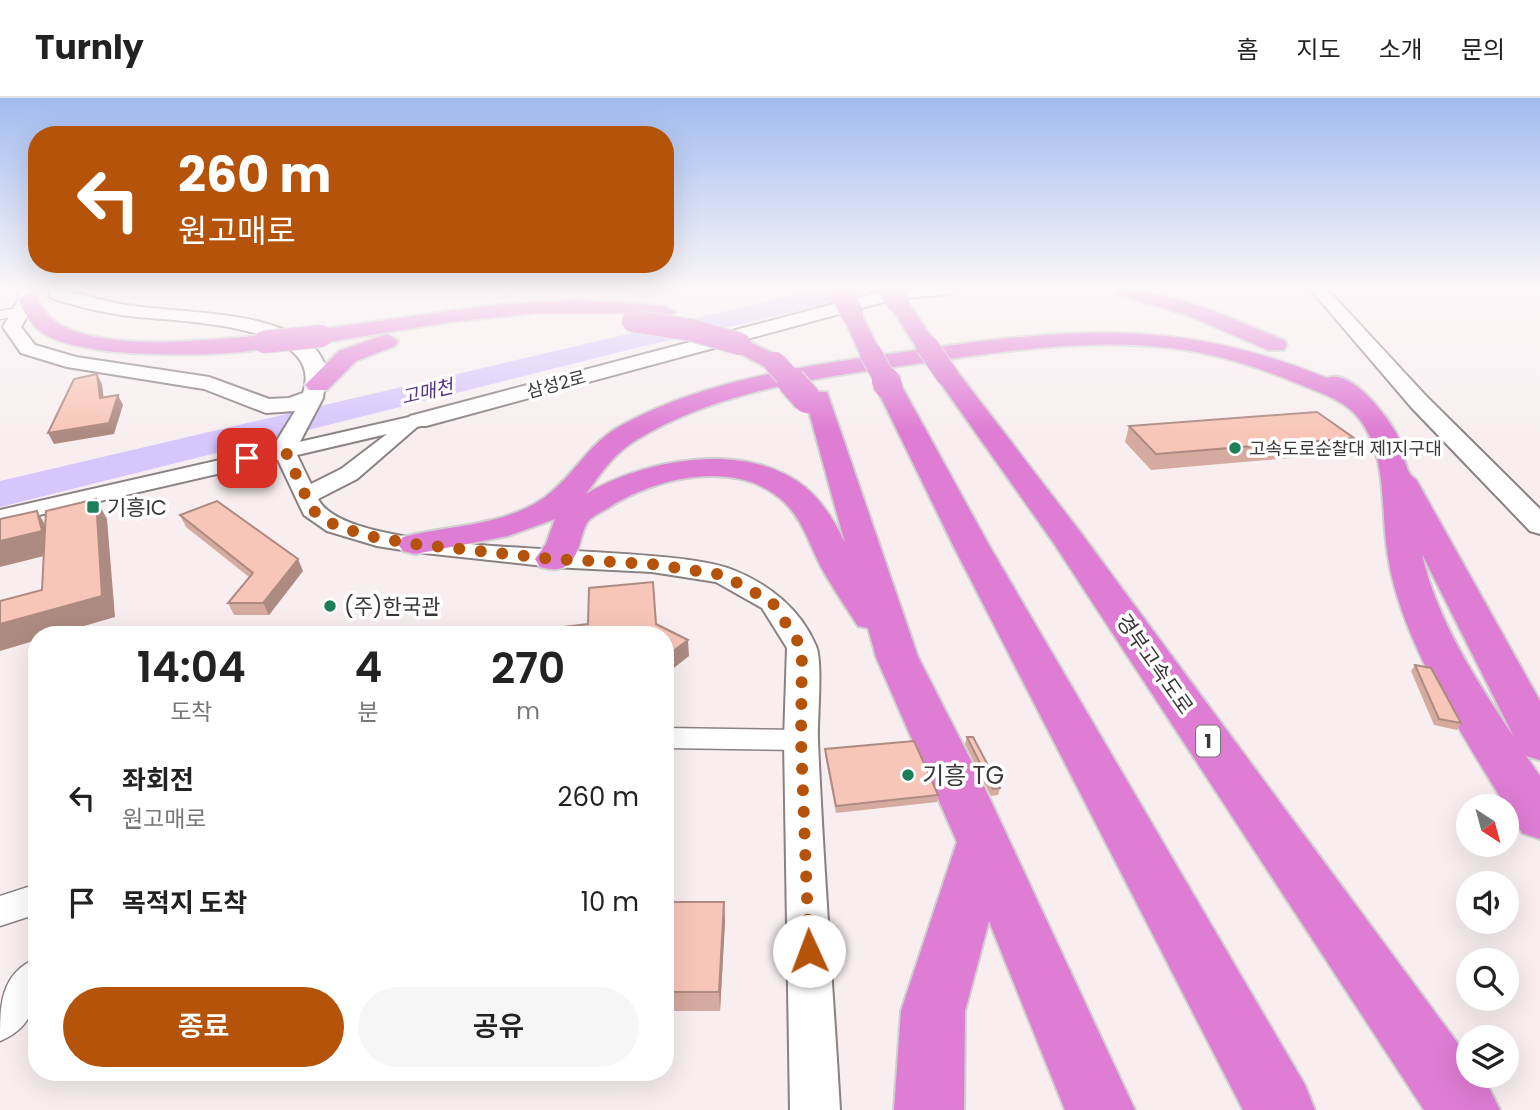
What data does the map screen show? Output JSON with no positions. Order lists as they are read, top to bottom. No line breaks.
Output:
{"streets":{"highway":["경부고속도로","1"],"main road":["삼성2로"]},"water":["고매천"],"places":{"other":["고속도로순찰대 제1지구대","(주)한국관","기흥 TG"],"transit":["기흥IC"]},"north":"bottom right","page":{"header":"Turnly","nav":["홈","지도","소개","문의"],"turn":["260 m","원고매로"],"eta":["14:04","도착","4","분","270","m"],"list":[{"name":"좌회전","note":"원고매로","value":"260 m"},{"name":"목적지 도착","value":"10 m"}],"buttons":["종료","공유"]}}
